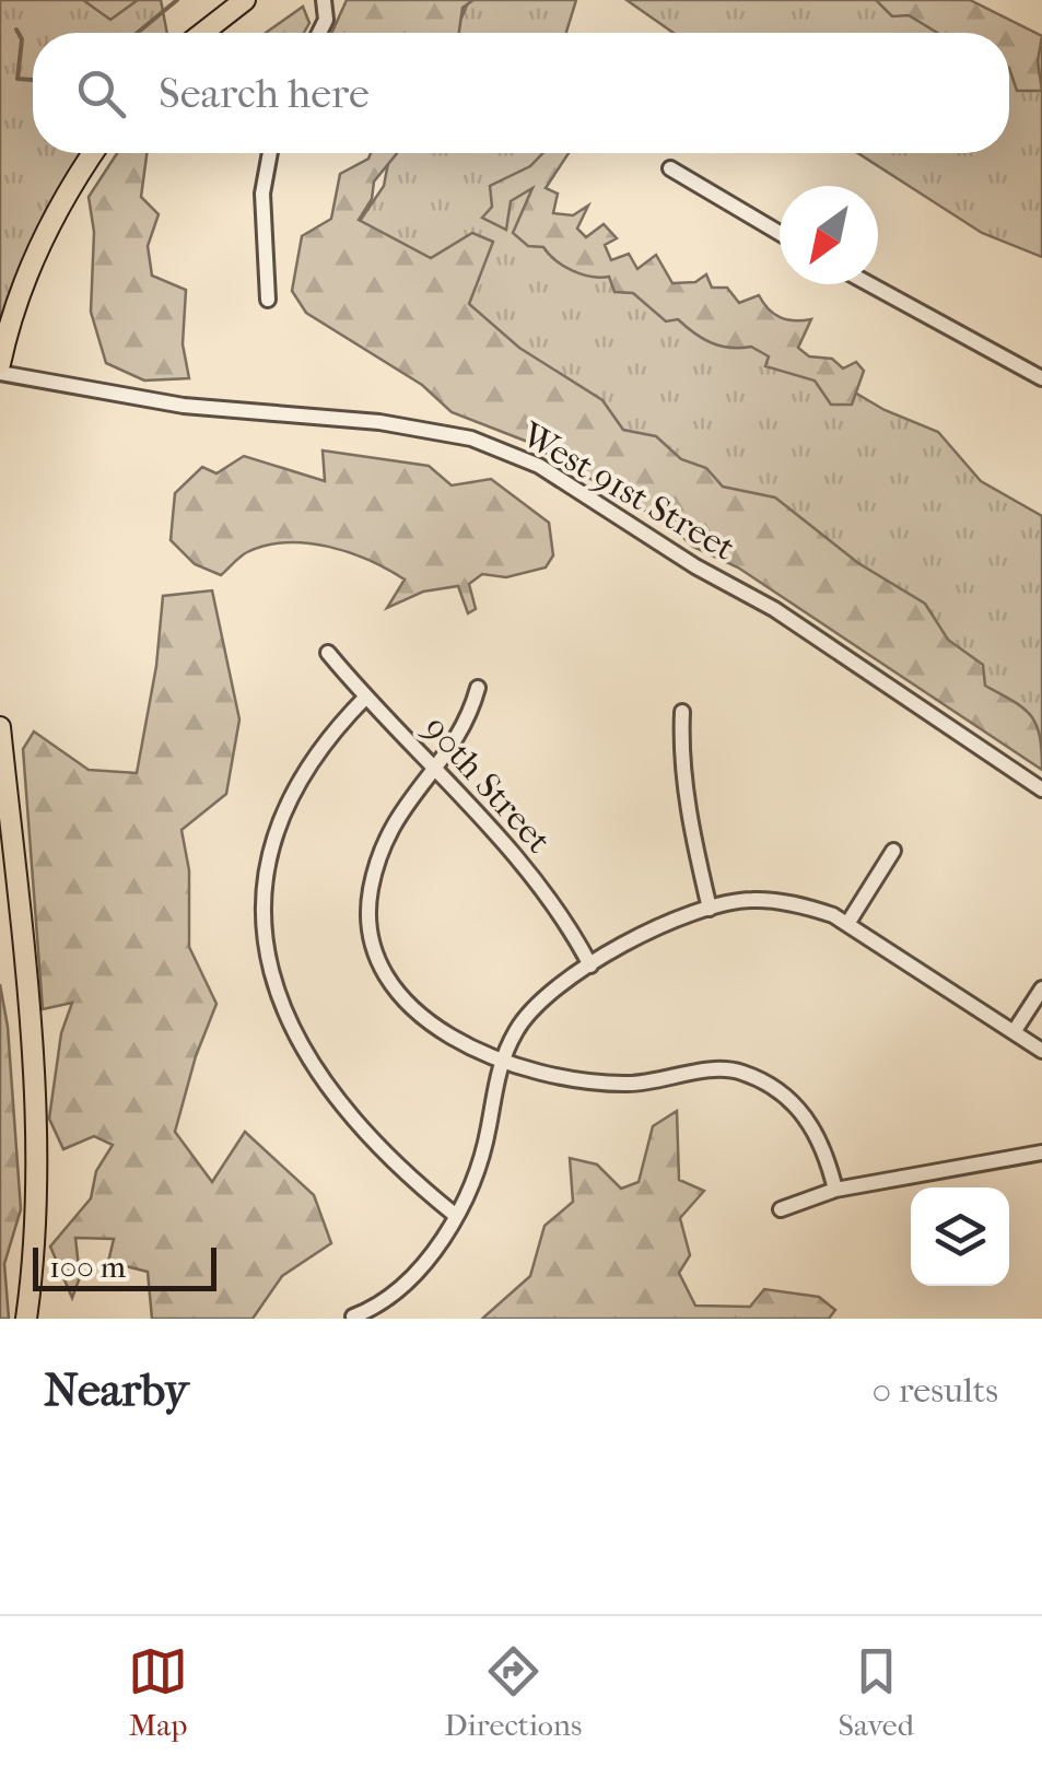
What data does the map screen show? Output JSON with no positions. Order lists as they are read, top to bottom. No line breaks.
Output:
{"streets":{"street":["West 91st Street","90th Street"]},"scale_bar":"100 m","north":"bottom left","page":{"search":"Search here","scale":"100 m","heading":["Nearby","0 results"],"nav":["Map","Directions","Saved"]}}
